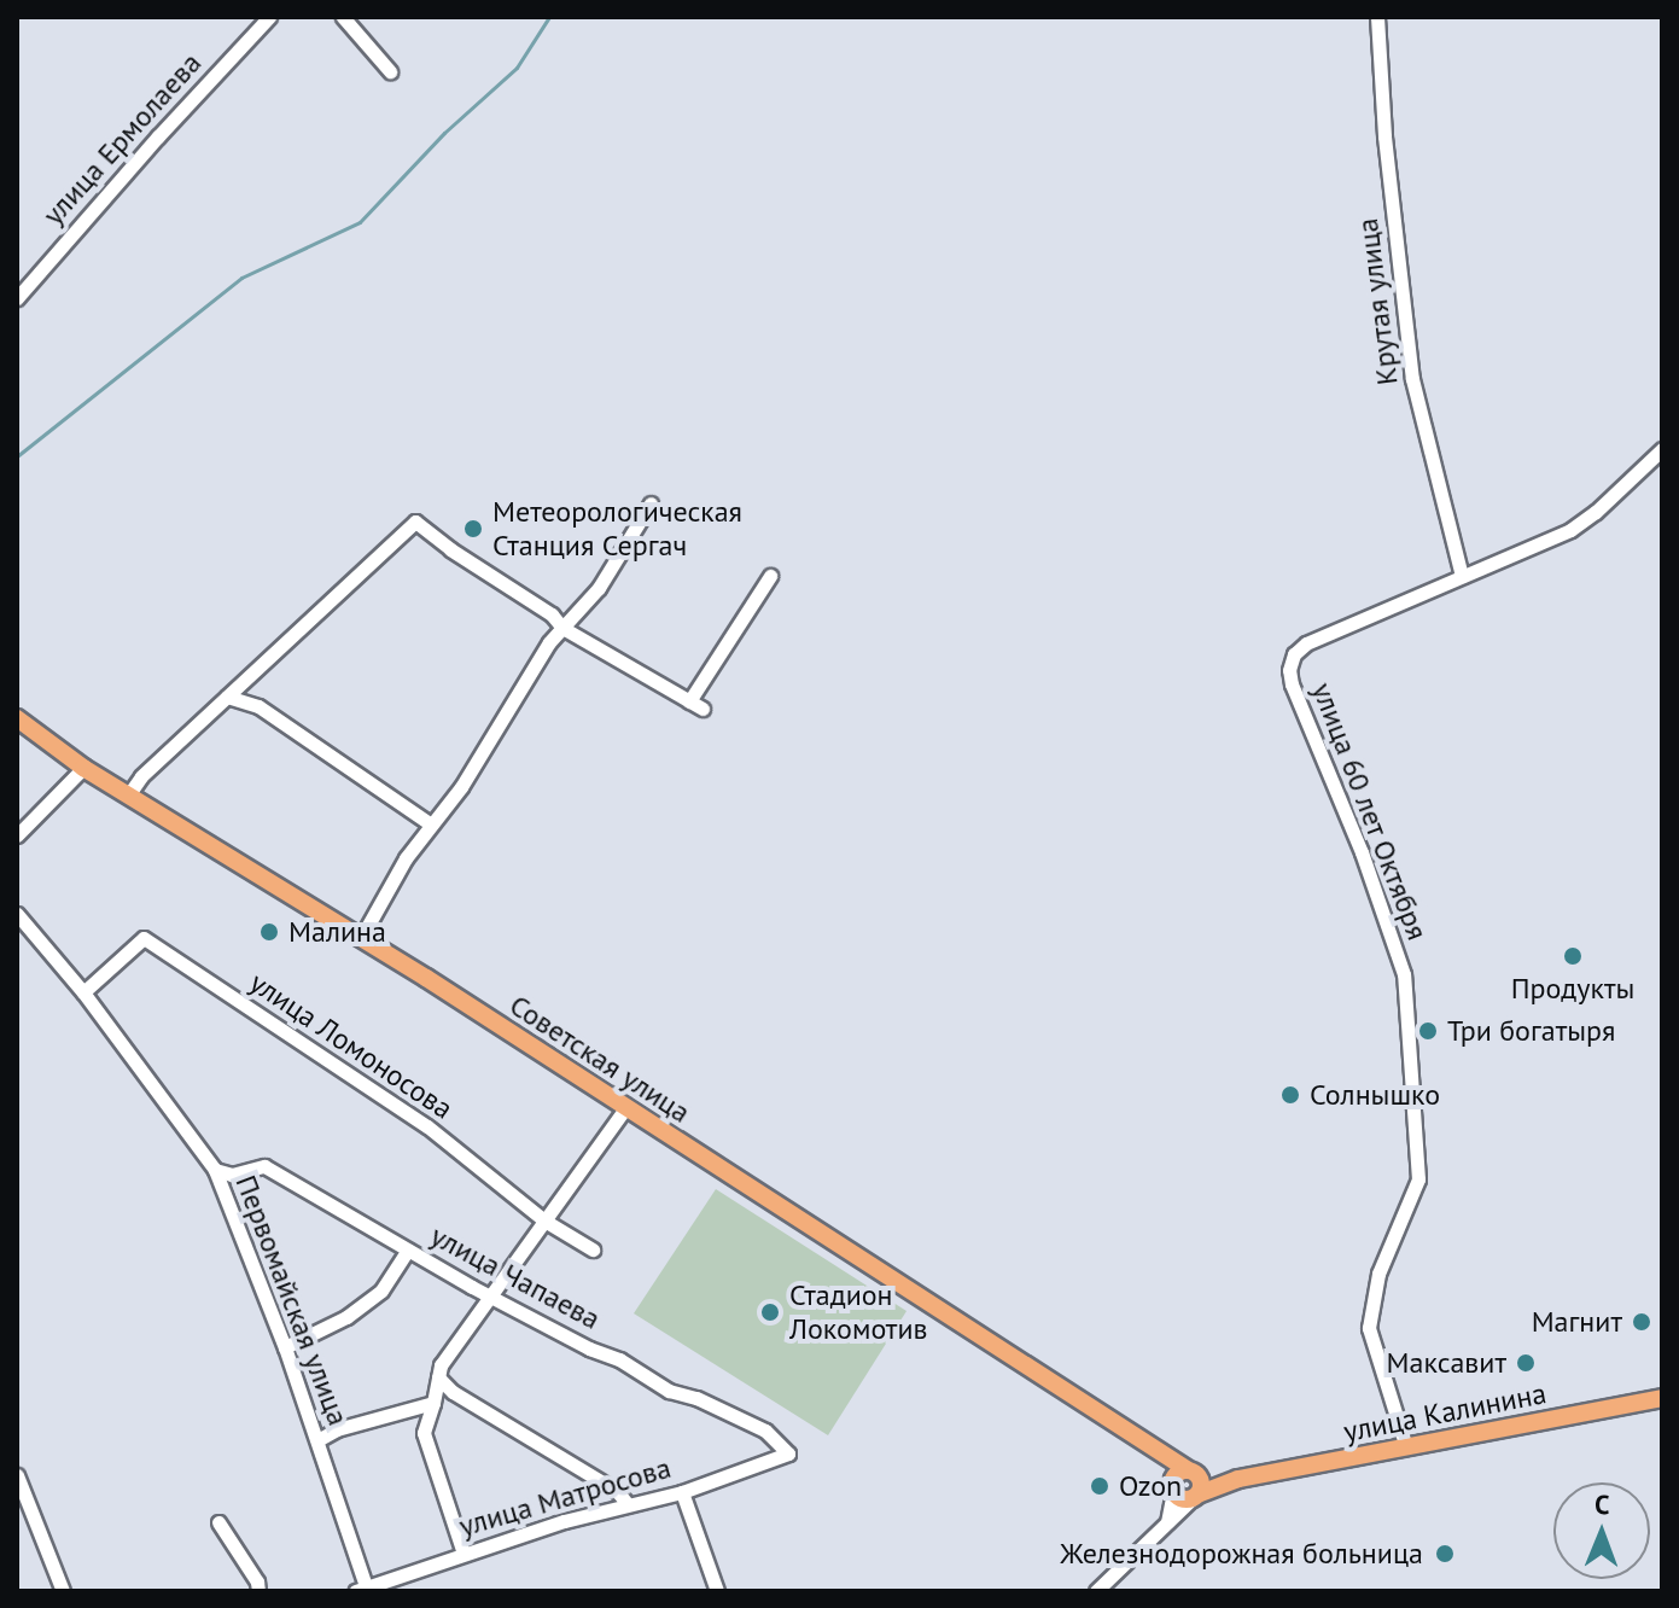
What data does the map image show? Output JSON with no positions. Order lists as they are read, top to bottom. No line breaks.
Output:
{"streets":{"main road":["Советская улица","улица Калинина"],"street":["улица Ермолаева","Крутая улица","улица 60 лет Октября","улица Ломоносова","улица Чапаева","Первомайская улица","улица Матросова"]},"crossings":[["Крутая улица","улица 60 лет Октября"],["улица 60 лет Октября","улица Калинина"],["улица Ломоносова","Первомайская улица"],["улица Чапаева","Первомайская улица"],["улица Чапаева","улица Матросова"],["Первомайская улица","улица Матросова"]],"places":["Метеорологическая Станция Сергач","Малина","Продукты","Три богатыря","Солнышко","Стадион Локомотив","Магнит","Максавит","Ozon","Железнодорожная больница"],"north":"top"}
